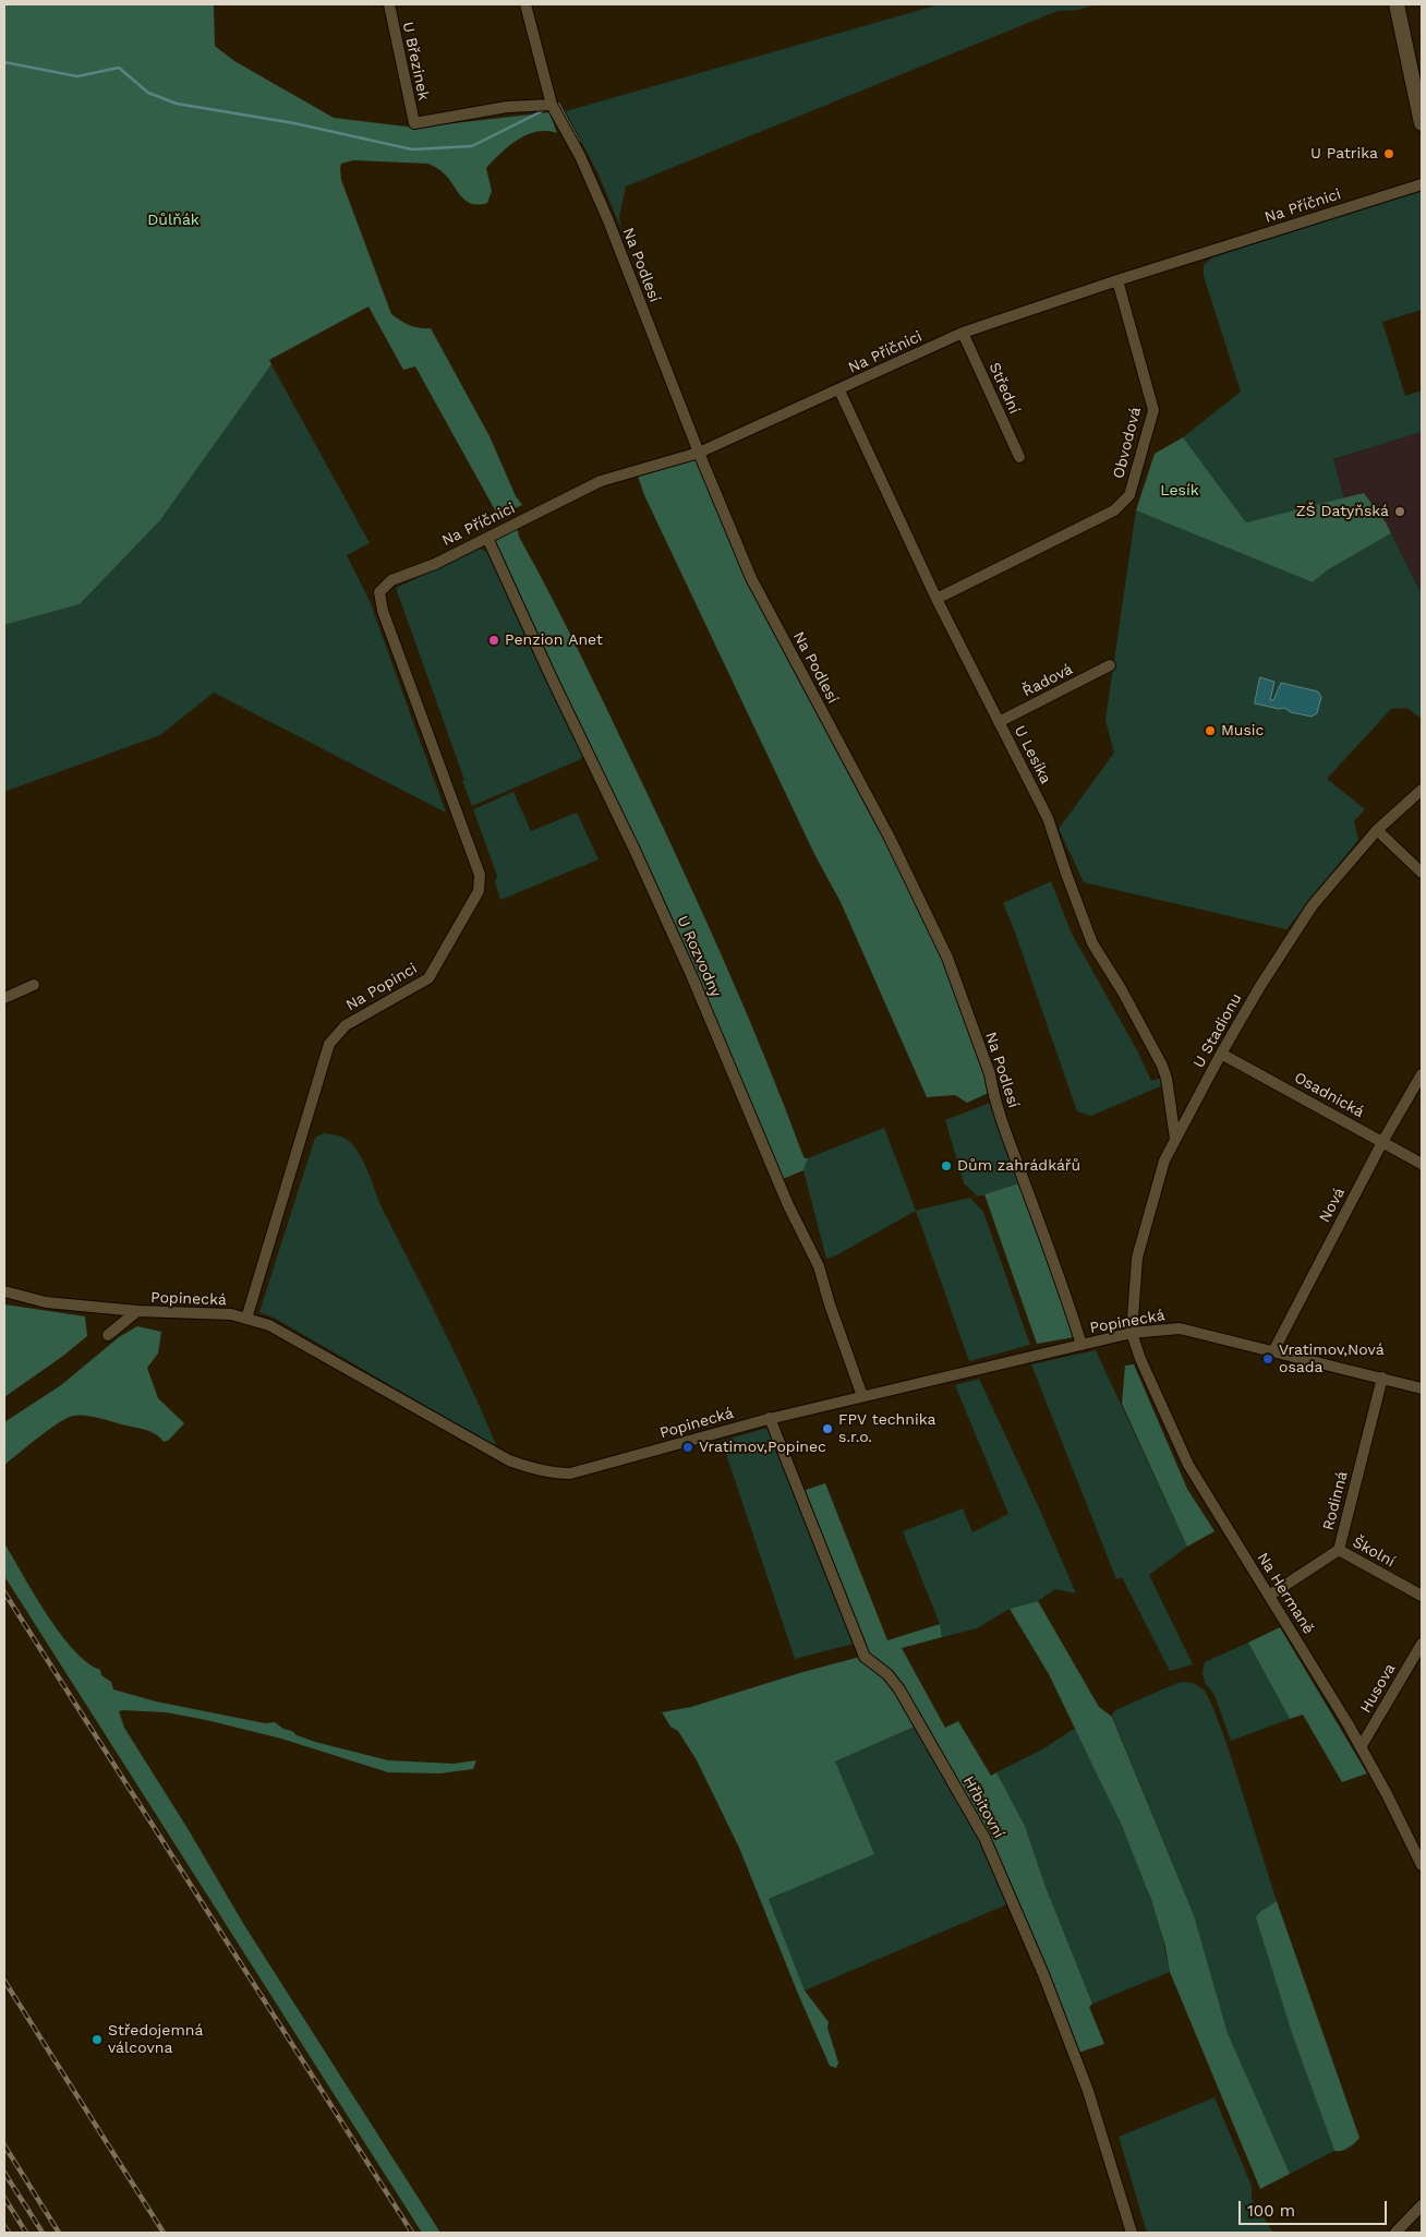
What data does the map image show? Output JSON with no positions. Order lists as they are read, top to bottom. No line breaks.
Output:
{"streets":{"street":["U Březinek","Na Příčnici","Na Podlesí","Střední","Obvodová","Řadová","U Lesíka","U Rozvodny","Na Popinci","U Stadionu","Osadnická","Nová","Popinecká","Rodinná","Školní","Na Hermaně","Husova","Hřbitovní"]},"crossings":[["U Březinek","Na Podlesí"],["Na Příčnici","Na Podlesí"],["Na Příčnici","Střední"],["Na Příčnici","Obvodová"],["Na Příčnici","U Lesíka"],["Na Příčnici","U Rozvodny"],["Na Příčnici","Na Popinci"],["Na Podlesí","Popinecká"],["Obvodová","U Lesíka"],["Řadová","U Lesíka"],["U Lesíka","U Stadionu"],["U Rozvodny","Popinecká"],["Na Popinci","Popinecká"],["U Stadionu","Osadnická"],["U Stadionu","Popinecká"],["U Stadionu","Na Hermaně"],["Osadnická","Nová"],["Nová","Popinecká"],["Popinecká","Rodinná"],["Popinecká","Na Hermaně"],["Popinecká","Hřbitovní"],["Rodinná","Školní"],["Rodinná","Na Hermaně"],["Na Hermaně","Husova"]],"parks":["Důlňák","Lesík"],"places":["U Patrika","ZŠ Datyňská","Penzion Anet","Music","Dům zahrádkářů","Vratimov,Nová osada","FPV technika s.r.o.","Vratimov,Popinec","Středojemná válcovna"],"scale_bar":"100 m"}
